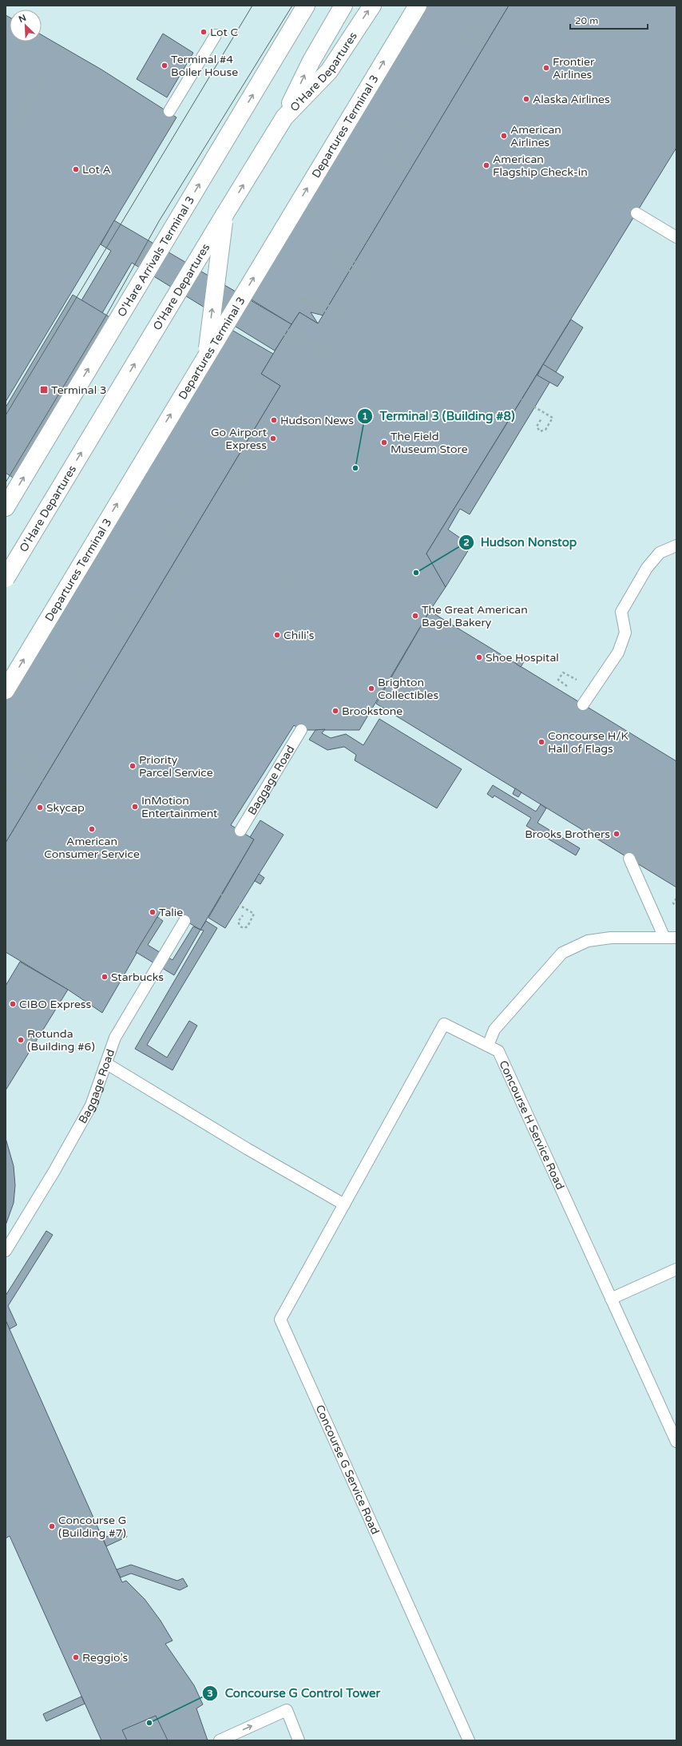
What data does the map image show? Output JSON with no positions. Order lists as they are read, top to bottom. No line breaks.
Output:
{"streets":{"street":["O'Hare Departures","Departures Terminal 3","O'Hare Arrivals Terminal 3"],"lane":["Baggage Road","Concourse H Service Road","Concourse G Service Road"]},"crossings":[["Concourse H Service Road","Concourse G Service Road"]],"places":{"other":["Lot C","Terminal #4 Boiler House","Frontier Airlines","Alaska Airlines","American Airlines","American Flagship Check-in","Lot A","Hudson News","Go Airport Express","The Field Museum Store","Terminal 3 (Building #8)","Hudson Nonstop","The Great American Bagel Bakery","Chili's","Shoe Hospital","Brighton Collectibles","Brookstone","Concourse H/K Hall of Flags","Priority Parcel Service","InMotion Entertainment","Skycap","American Consumer Service","Brooks Brothers","Talie","Starbucks","CIBO Express","Rotunda (Building #6)","Concourse G (Building #7)","Reggio’s","Concourse G Control Tower"],"transit":["Terminal 3"]},"scale_bar":"20 m","north":"top left"}
